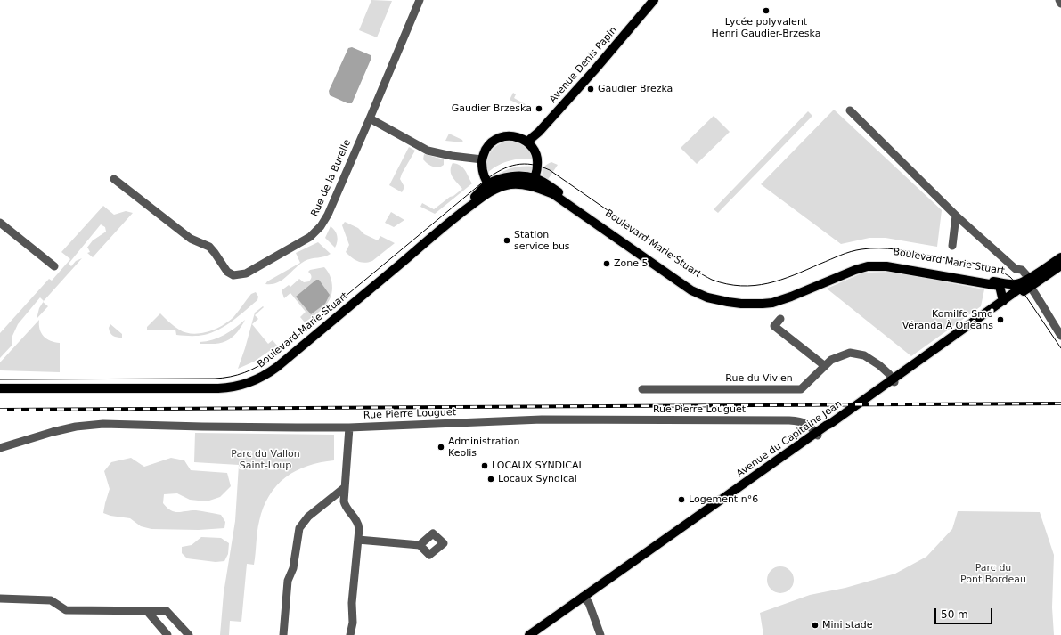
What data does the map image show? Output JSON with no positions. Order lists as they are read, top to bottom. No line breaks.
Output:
{"streets":{"main road":["Avenue Denis Papin","Boulevard Marie Stuart","Avenue du Capitaine Jean"],"street":["Rue de la Burelle","Rue du Vivien","Rue Pierre Louguet"]},"crossings":[["Avenue Denis Papin","Boulevard Marie Stuart"],["Boulevard Marie Stuart","Avenue du Capitaine Jean"],["Rue du Vivien","Avenue du Capitaine Jean"],["Rue Pierre Louguet","Avenue du Capitaine Jean"]],"parks":["Parc du Vallon Saint-Loup","Parc du Pont Bordeau"],"places":["Lycée polyvalent Henri Gaudier-Brzeska","Gaudier Brezka","Gaudier Brzeska","Station service bus","Zone 5","Komilfo Smd Véranda À Orléans","Administration Keolis","LOCAUX SYNDICAL","Locaux Syndical","Logement n°6","Mini stade"],"scale_bar":"50 m"}
